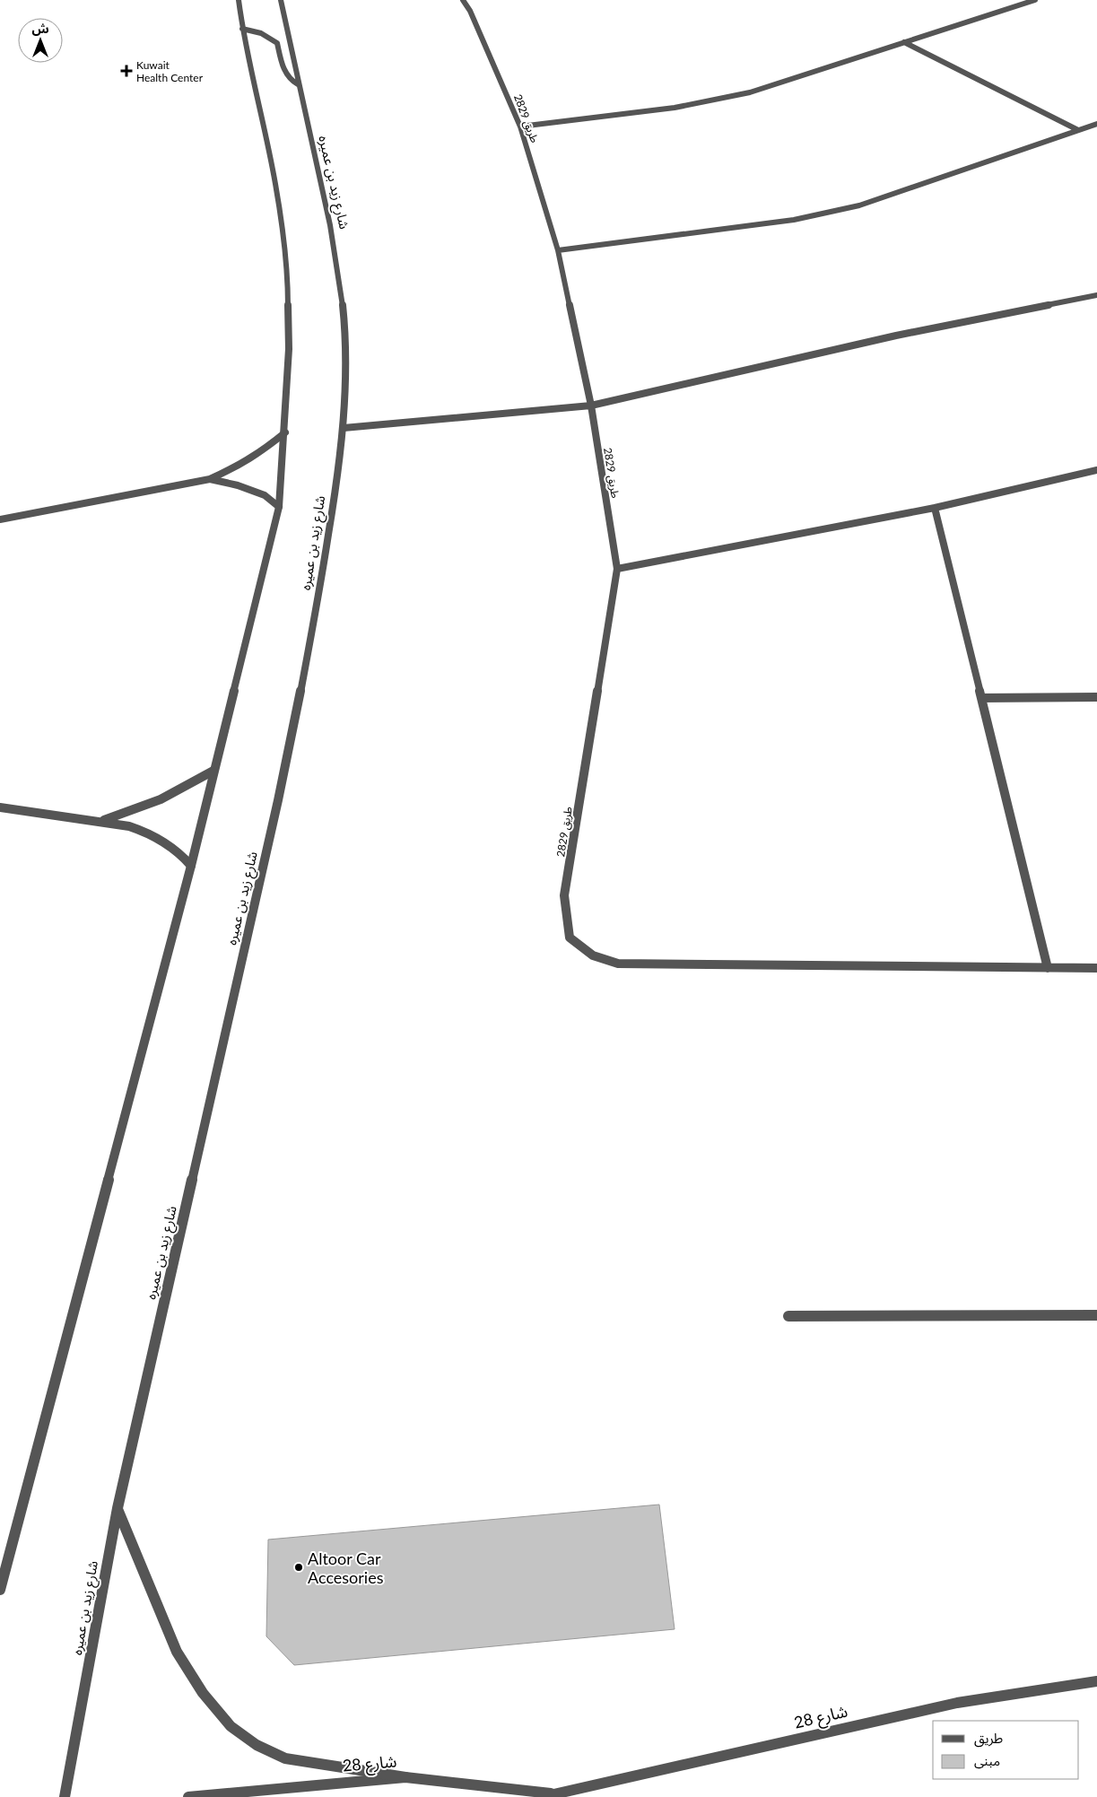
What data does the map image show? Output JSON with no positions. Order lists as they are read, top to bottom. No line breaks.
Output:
{"streets":{"street":["طريق 2829","شارع زيد بن عميره","شارع 28"]},"places":{"health":["Kuwait Health Center"],"other":["Altoor Car Accesories"]},"legend":["طريق","مبنى"],"north":"top"}
